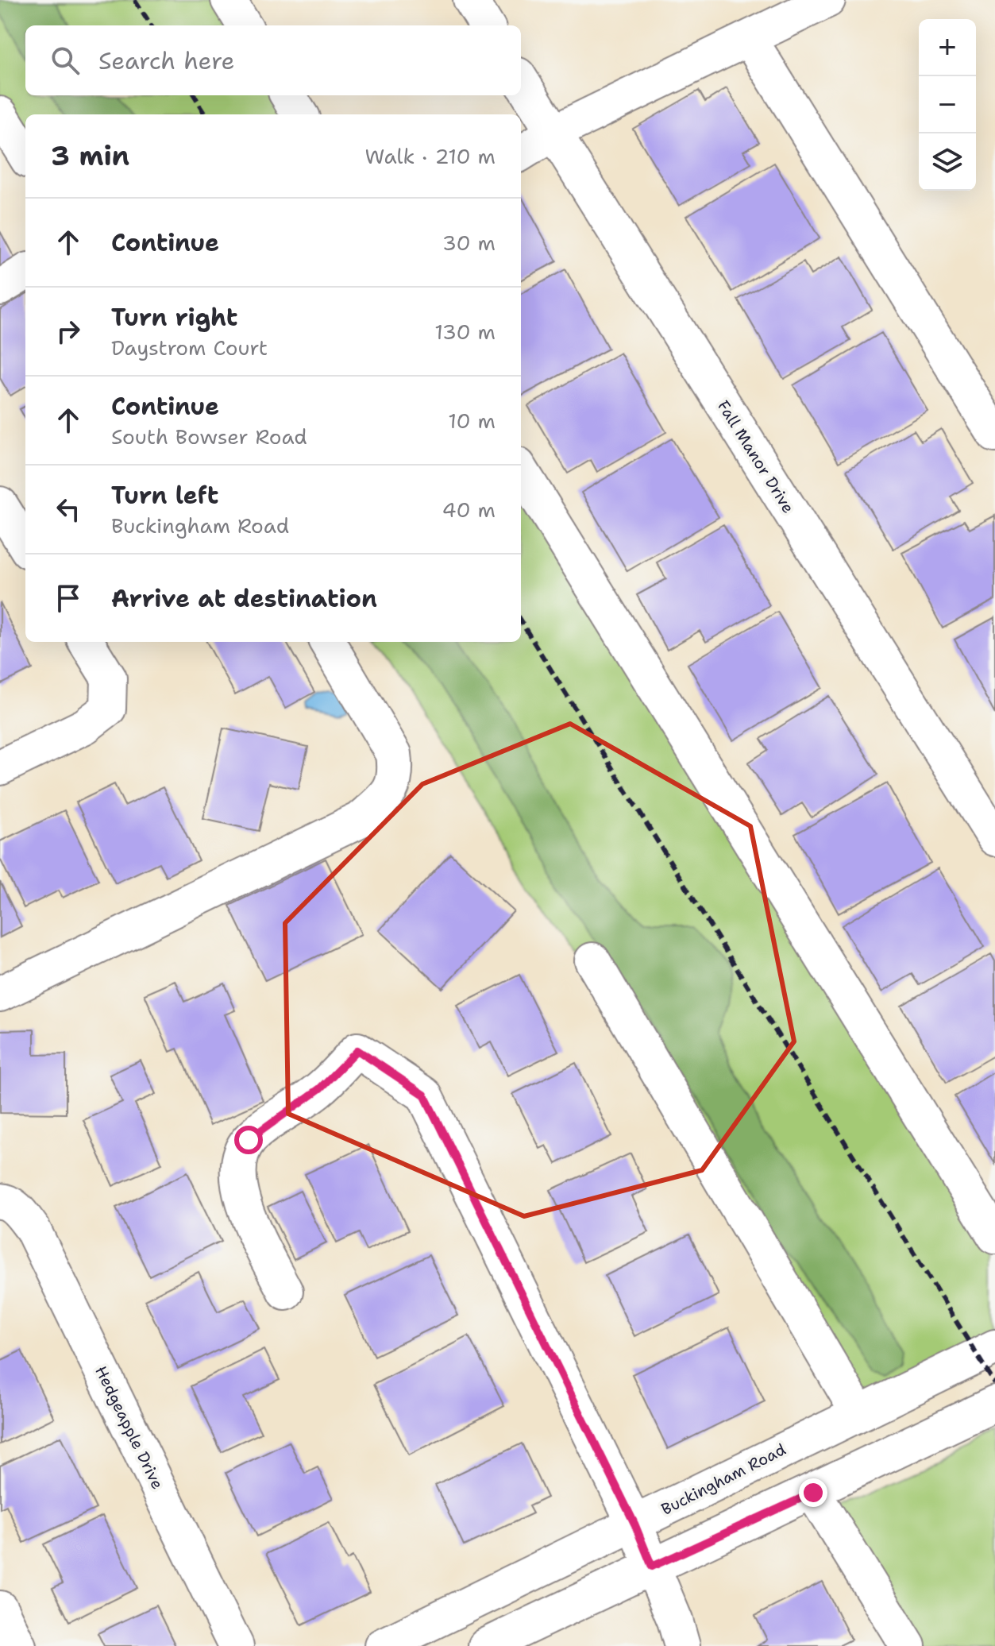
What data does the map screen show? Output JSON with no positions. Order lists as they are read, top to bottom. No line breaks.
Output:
{"streets":{"street":["Fall Manor Drive","Hedgeapple Drive","Buckingham Road"]},"page":{"map_buttons":["+","−"],"search":"Search here","heading":["3 min","Walk · 210 m"],"list":[["Continue","30 m"],["Turn right","Daystrom Court","130 m"],["Continue","South Bowser Road","10 m"],["Turn left","Buckingham Road","40 m"],"Arrive at destination"]}}
